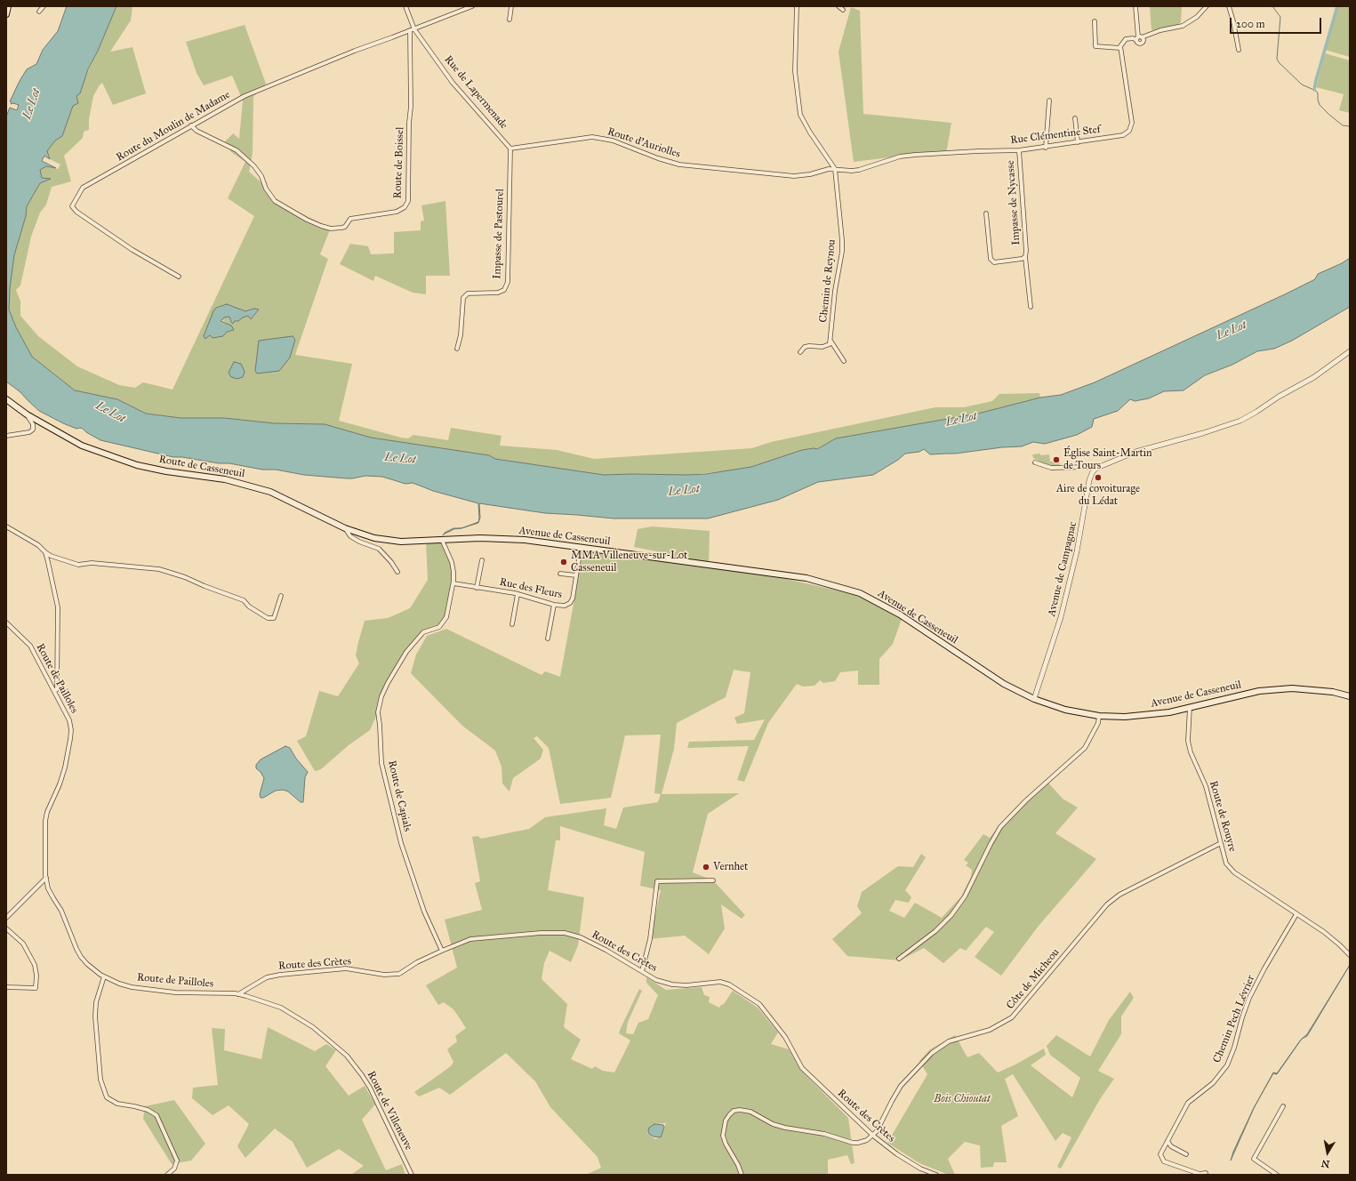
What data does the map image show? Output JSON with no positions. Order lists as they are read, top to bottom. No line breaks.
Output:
{"streets":{"main road":["Route de Casseneuil","Avenue de Casseneuil"],"street":["Rue de Lapermenade","Route du Moulin de Madame","Rue Clémentine Stef","Route d'Auriolles","Route de Boissel","Impasse de Nycasse","Impasse de Pastourel","Chemin de Reynou","Avenue de Campagnac","Rue des Fleurs","Route de Pailloles","Route de Capials","Route de Rouyre","Route des Crètes","Côte de Micheou","Chemin Pech Lévrier","Route de Villeneuve"]},"crossings":[["Rue de Lapermenade","Route du Moulin de Madame"],["Rue de Lapermenade","Route d'Auriolles"],["Rue de Lapermenade","Route de Boissel"],["Rue de Lapermenade","Impasse de Pastourel"],["Route du Moulin de Madame","Route de Boissel"],["Rue Clémentine Stef","Route d'Auriolles"],["Rue Clémentine Stef","Impasse de Nycasse"],["Rue Clémentine Stef","Chemin de Reynou"],["Route d'Auriolles","Impasse de Pastourel"],["Route d'Auriolles","Chemin de Reynou"],["Route de Casseneuil","Avenue de Casseneuil"],["Route de Casseneuil","Route de Capials"],["Avenue de Casseneuil","Avenue de Campagnac"],["Avenue de Casseneuil","Rue des Fleurs"],["Avenue de Casseneuil","Route de Capials"],["Avenue de Casseneuil","Route de Rouyre"],["Rue des Fleurs","Route de Capials"],["Route de Pailloles","Route des Crètes"],["Route de Pailloles","Route de Villeneuve"],["Route de Capials","Route des Crètes"],["Route de Rouyre","Côte de Micheou"],["Route de Rouyre","Chemin Pech Lévrier"],["Route des Crètes","Côte de Micheou"],["Route des Crètes","Route de Villeneuve"]],"water":["Le Lot"],"parks":["Bois Chioutat"],"places":["Église Saint-Martin de Tours","Aire de covoiturage du Lédat","MMA Villeneuve-sur-Lot Casseneuil","Vernhet"],"scale_bar":"200 m","north":"bottom"}
